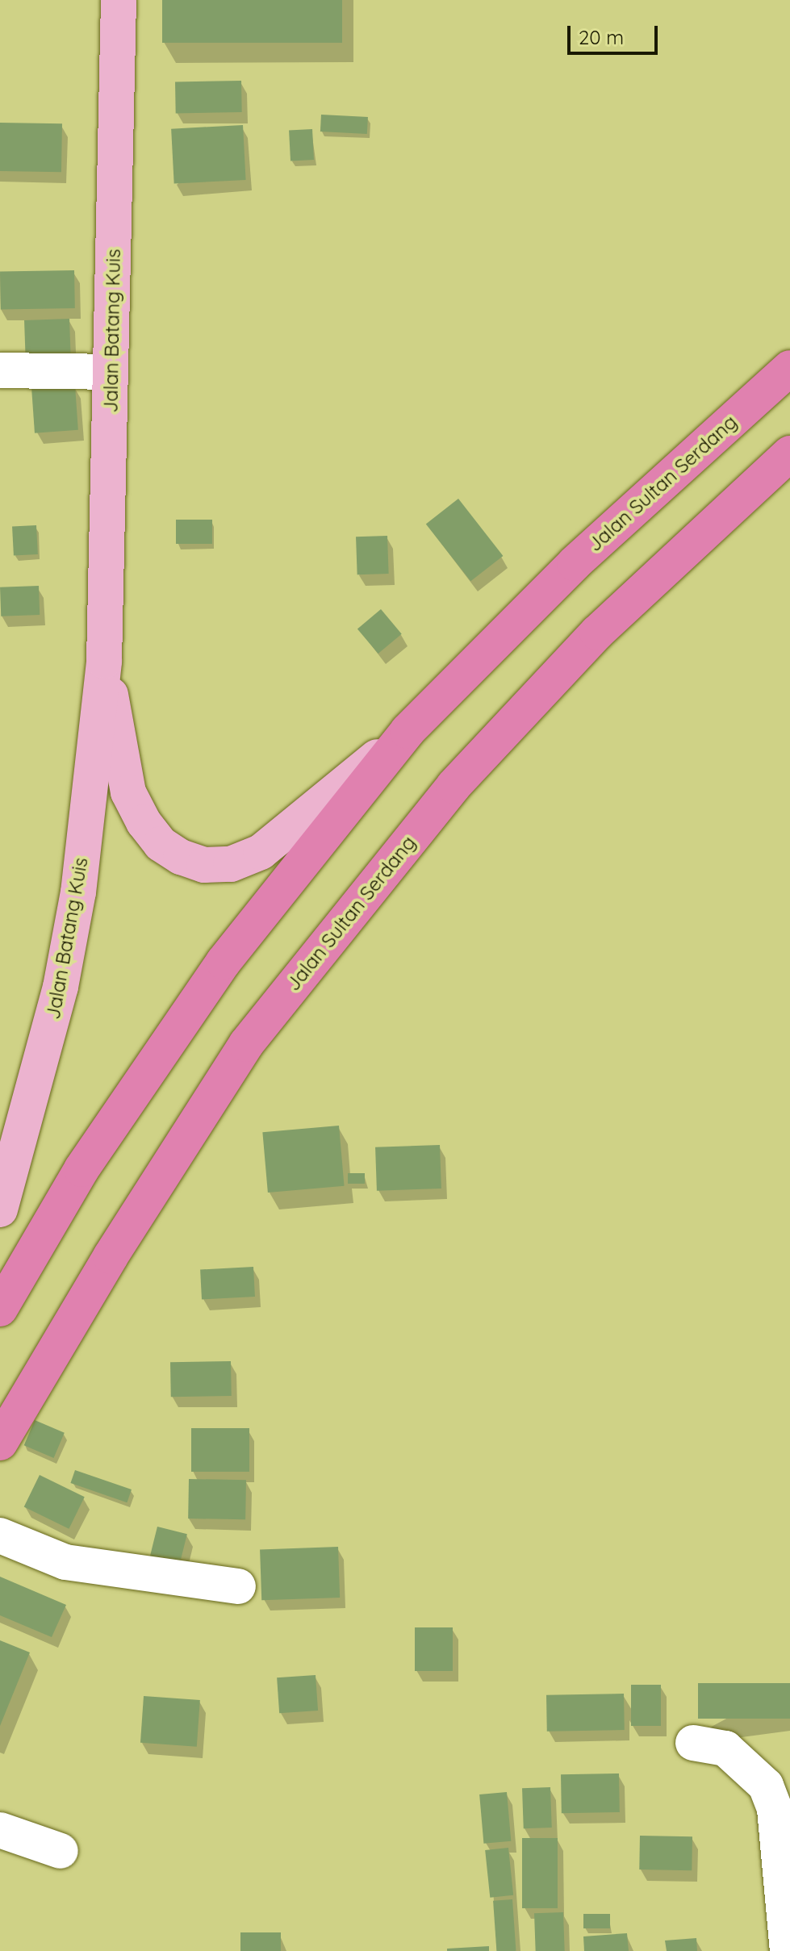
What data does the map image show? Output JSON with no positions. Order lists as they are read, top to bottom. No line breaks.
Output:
{"streets":{"highway":["Jalan Sultan Serdang"],"main road":["Jalan Batang Kuis"]},"crossings":[["Jalan Batang Kuis","Jalan Sultan Serdang"]],"scale_bar":"20 m"}
